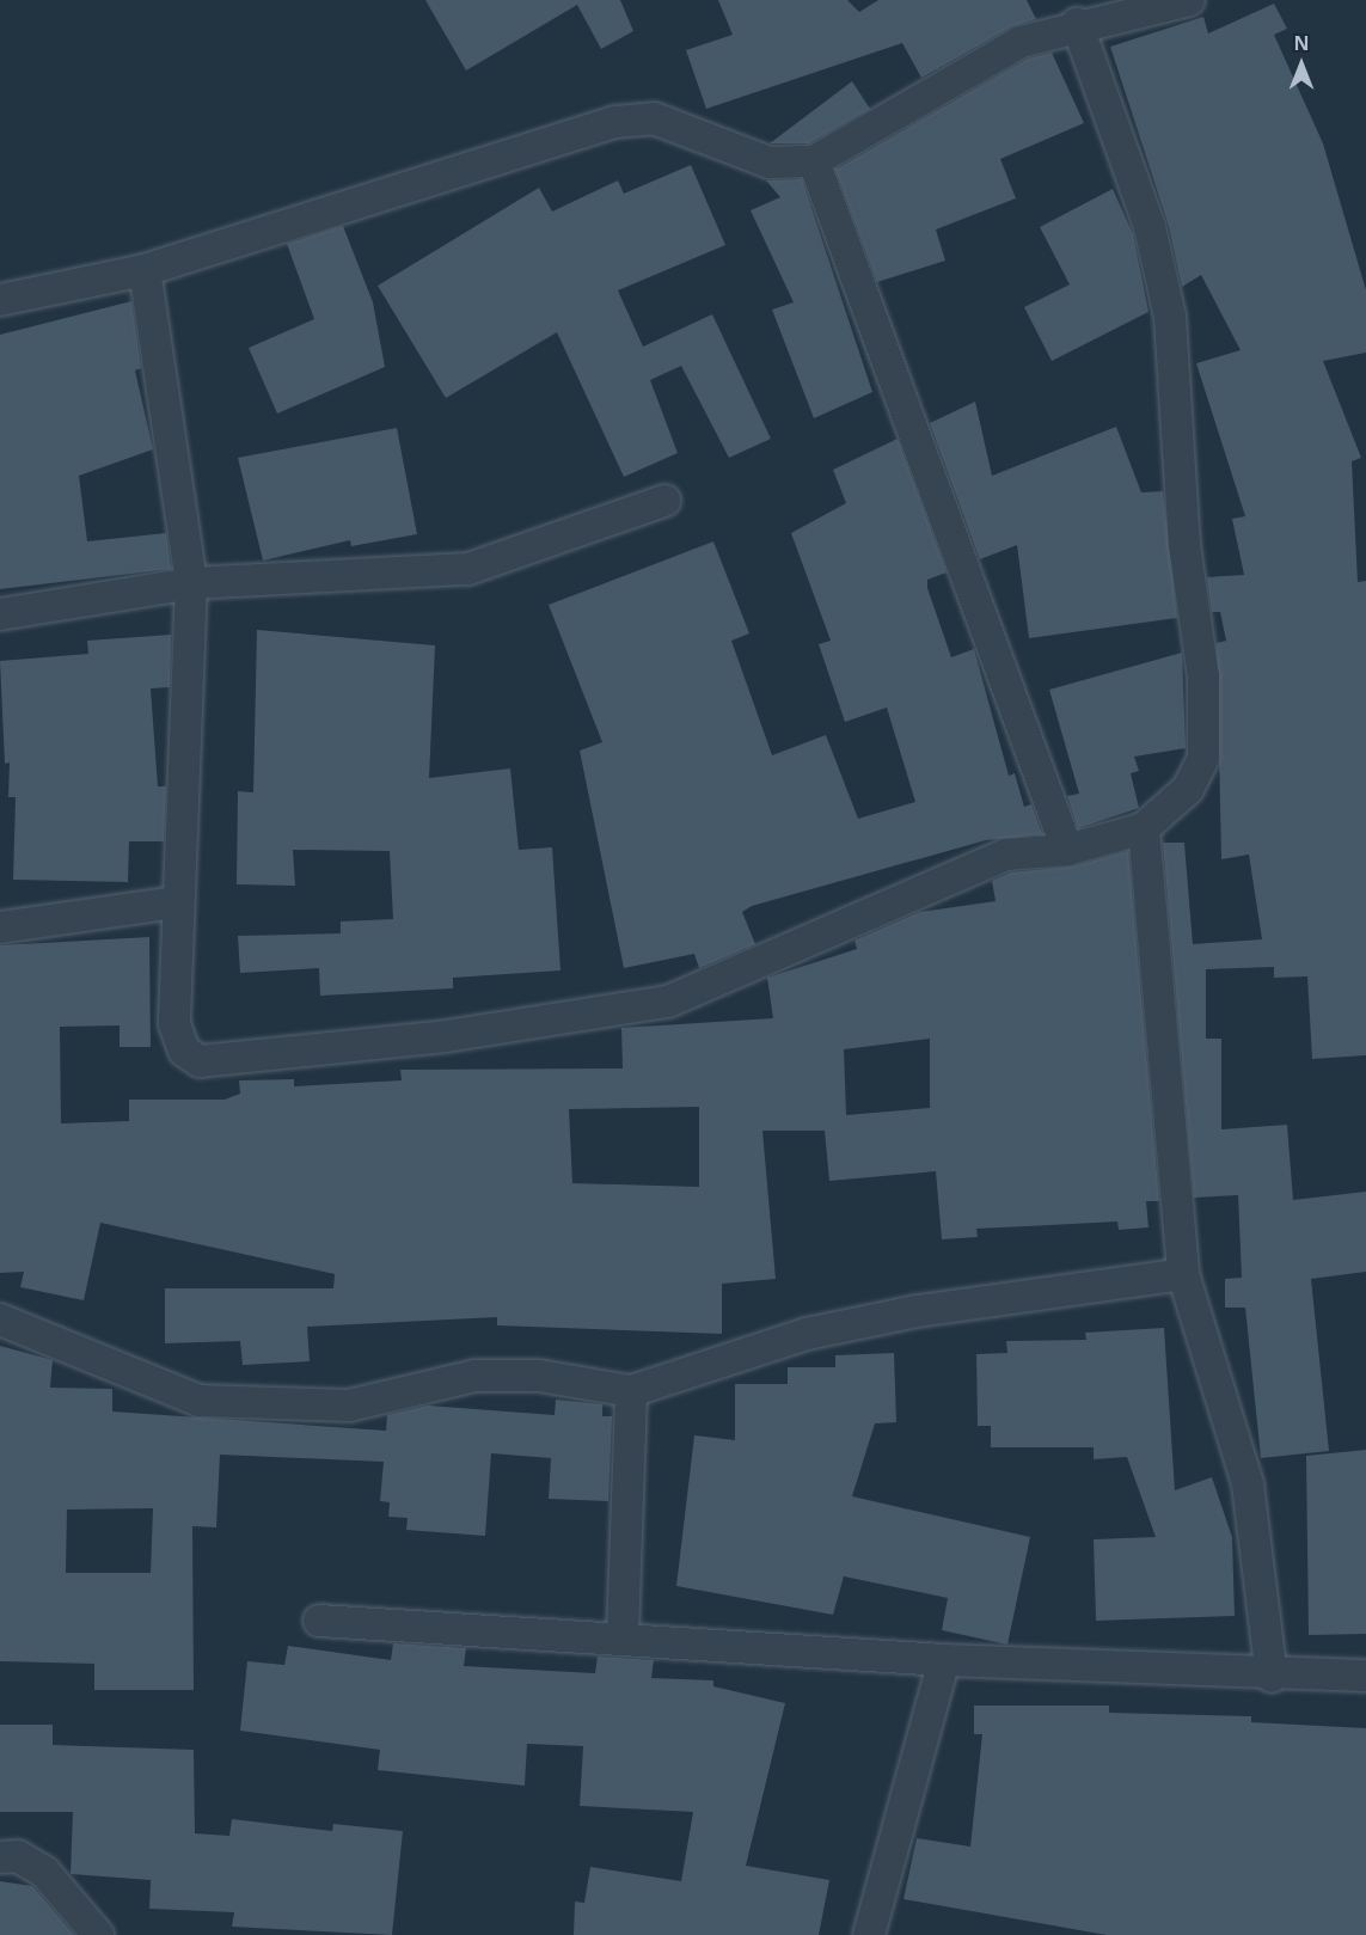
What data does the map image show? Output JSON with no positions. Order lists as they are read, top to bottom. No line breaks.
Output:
{"north":"top"}
